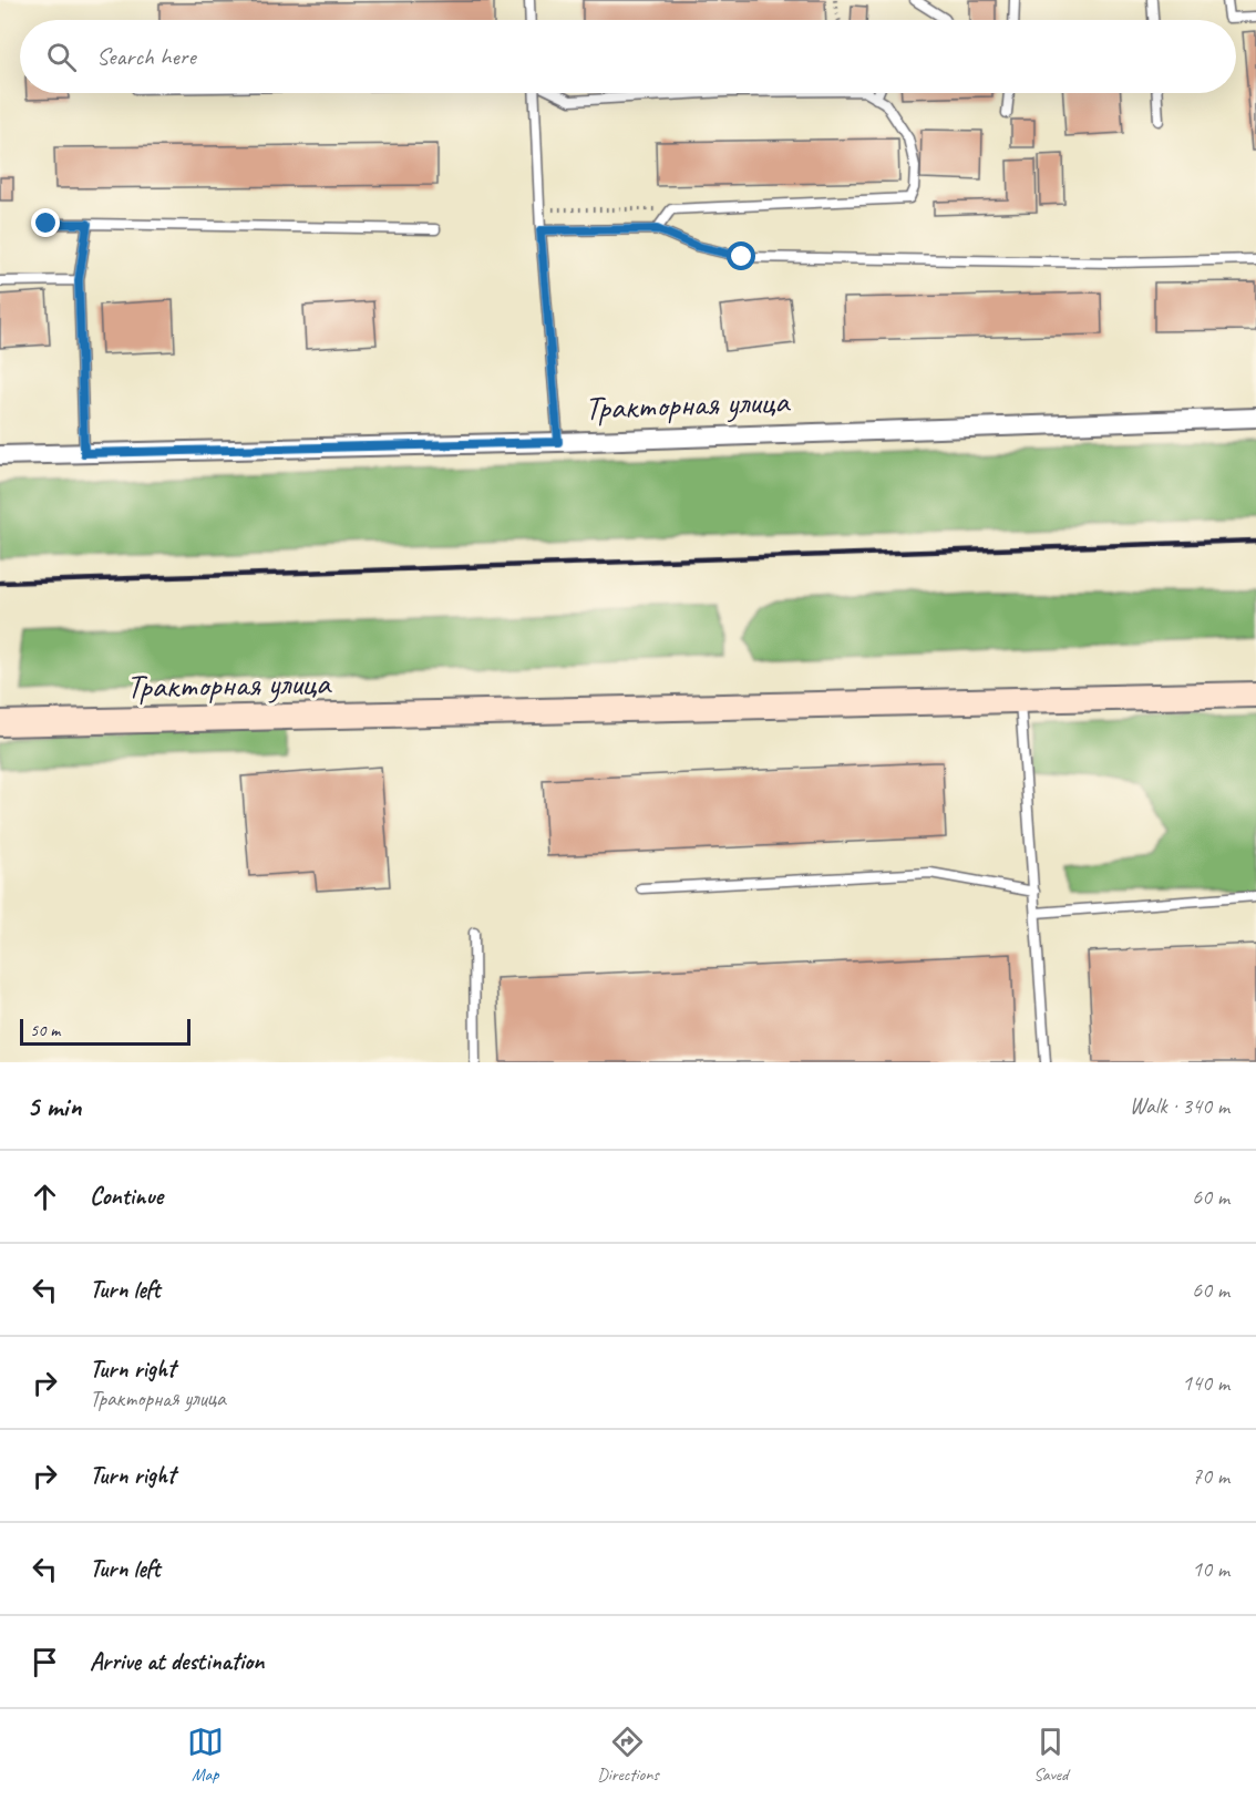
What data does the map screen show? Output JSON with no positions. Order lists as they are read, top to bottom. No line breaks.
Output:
{"streets":{"street":["Тракторная улица"]},"scale_bar":"50 m","page":{"search":"Search here","scale":"50 m","heading":["5 min","Walk · 340 m"],"list":[["Continue","60 m"],["Turn left","60 m"],["Turn right","Тракторная улица","140 m"],["Turn right","70 m"],["Turn left","10 m"],"Arrive at destination"],"nav":["Map","Directions","Saved"]}}
